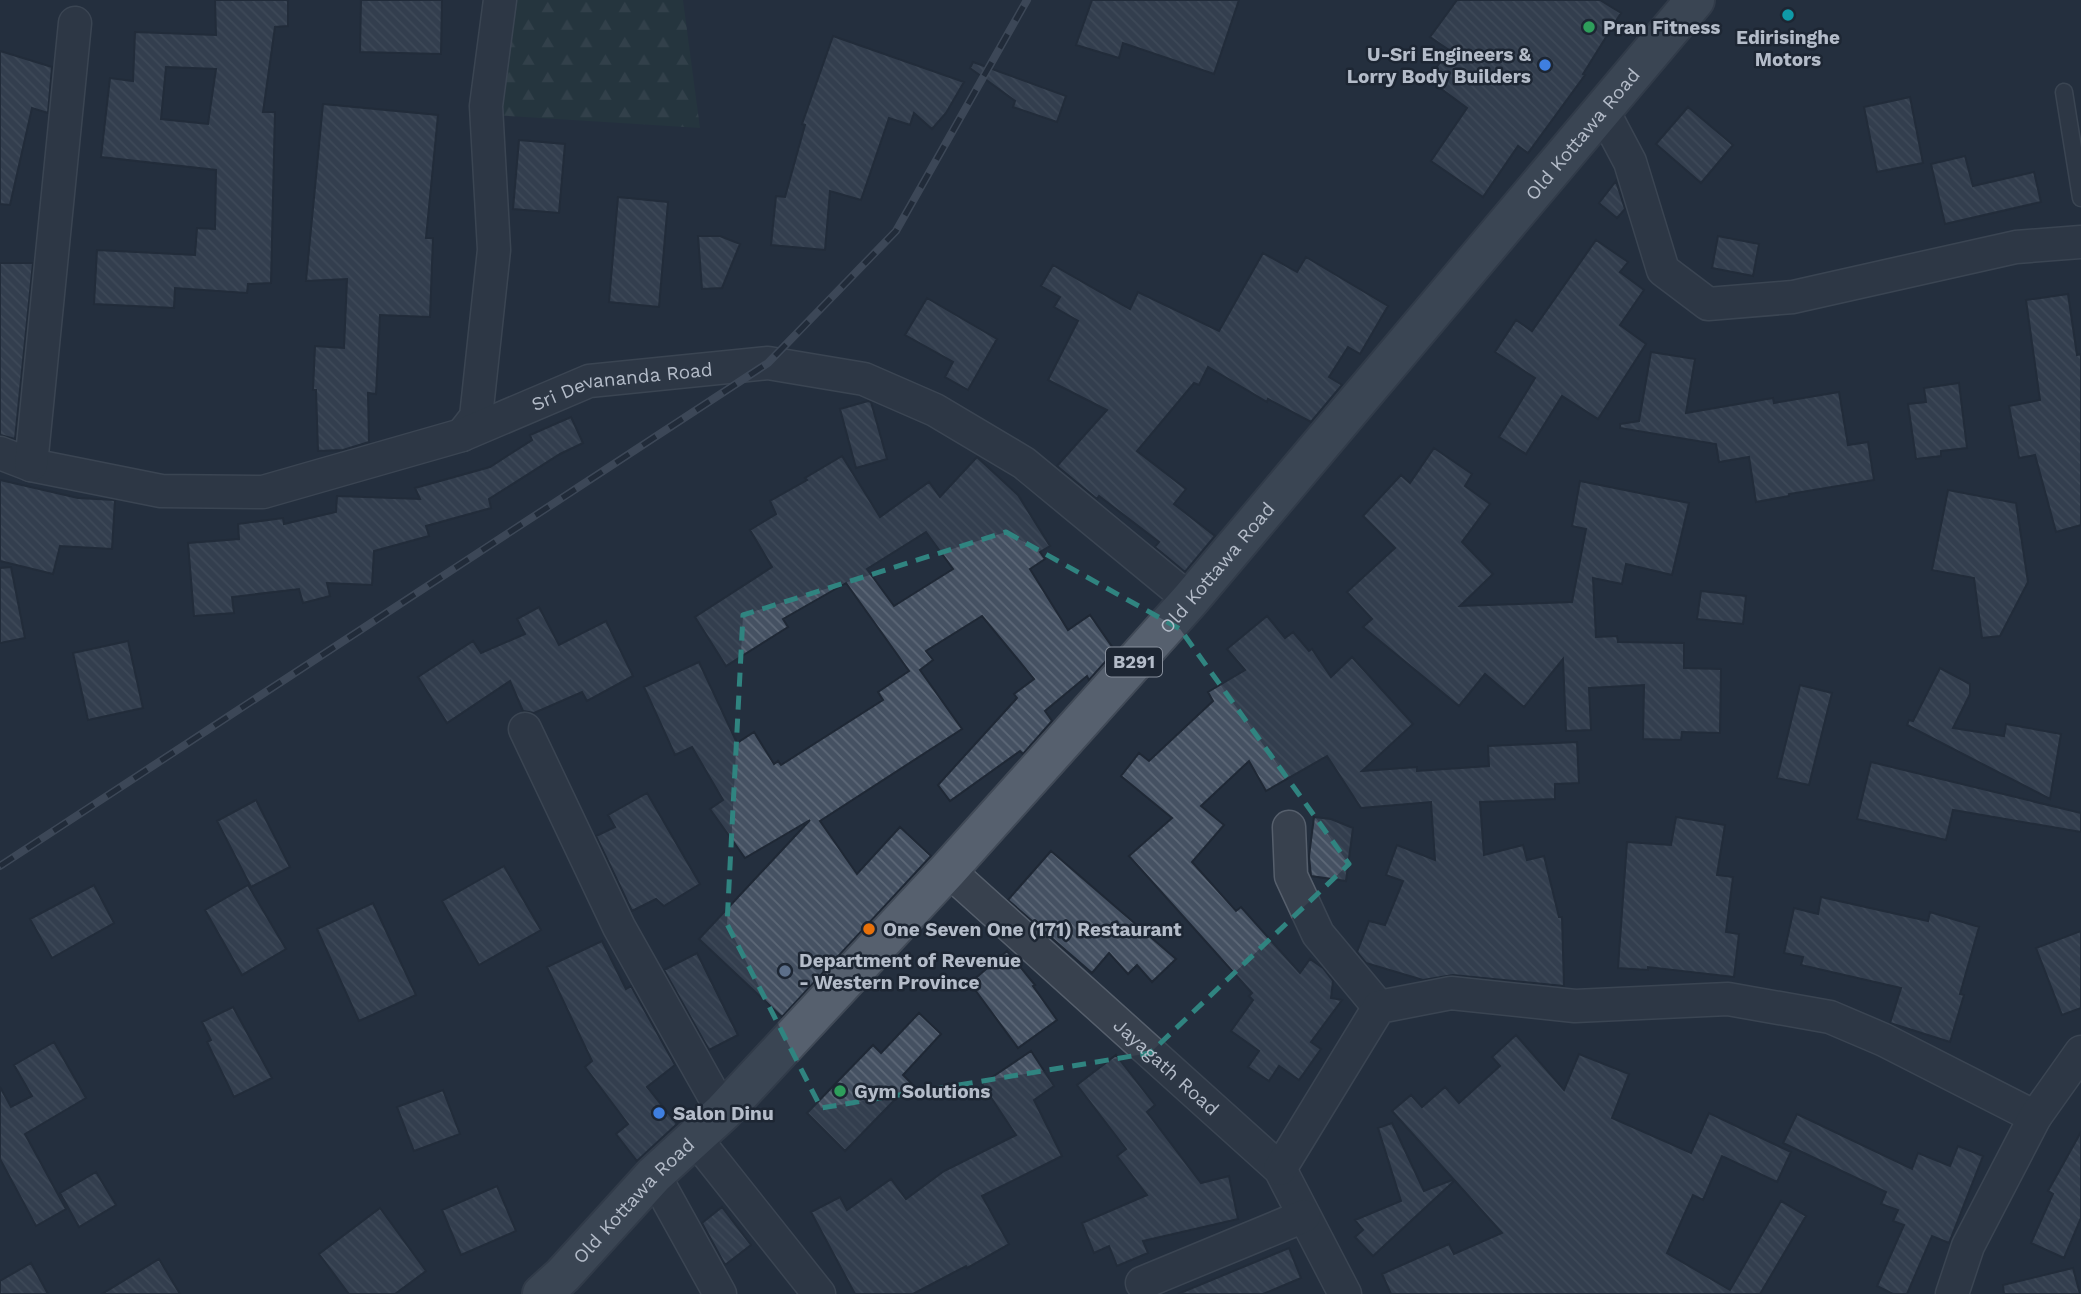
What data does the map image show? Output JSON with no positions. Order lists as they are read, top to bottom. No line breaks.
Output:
{"streets":{"main road":["Old Kottawa Road","B291"],"street":["Sri Devananda Road","Jayagath Road"]},"crossings":[["Old Kottawa Road","Sri Devananda Road"],["Old Kottawa Road","Jayagath Road"]],"places":["Edirisinghe Motors","Pran Fitness","U-Sri Engineers & Lorry Body Builders","One Seven One (171) Restaurant","Department of Revenue - Western Province","Gym Solutions","Salon Dinu"]}
